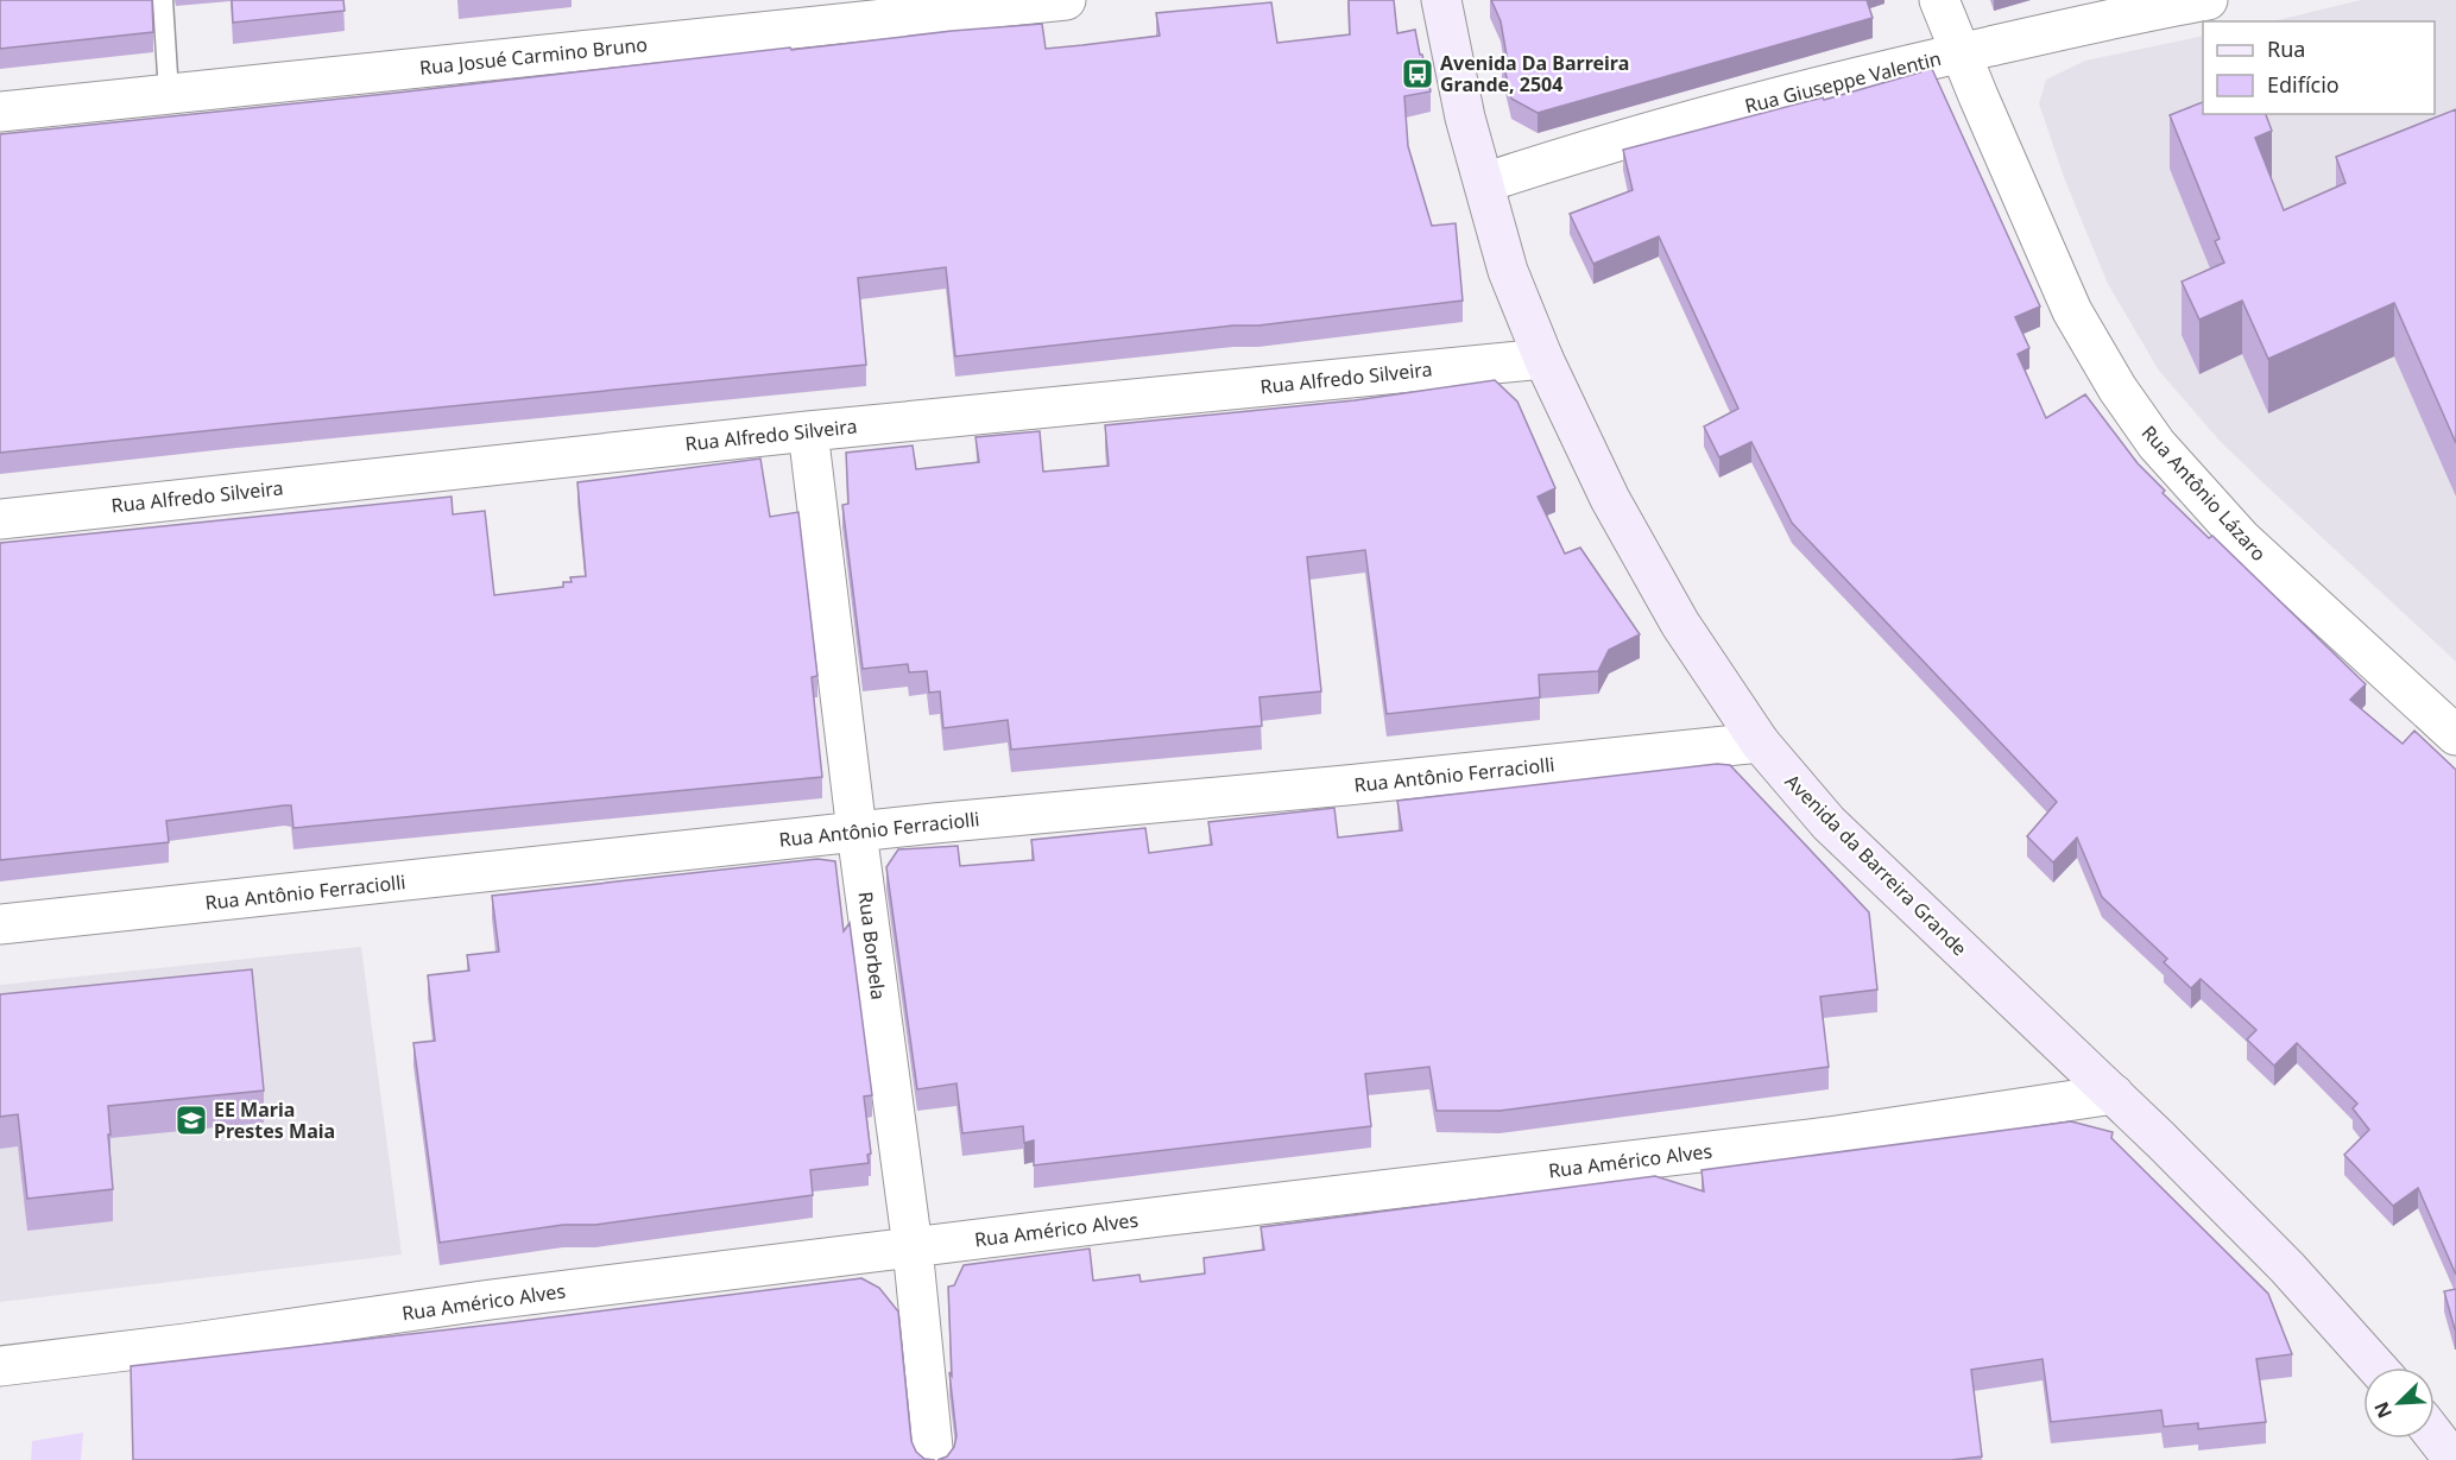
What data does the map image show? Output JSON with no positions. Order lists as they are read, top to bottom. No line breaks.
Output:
{"streets":{"main road":["Avenida da Barreira Grande"],"street":["Rua Josué Carmino Bruno","Rua Giuseppe Valentin","Rua Alfredo Silveira","Rua Antônio Lázaro","Rua Antônio Ferraciolli","Rua Borbela","Rua Américo Alves"]},"crossings":[["Rua Giuseppe Valentin","Rua Antônio Lázaro"],["Rua Giuseppe Valentin","Avenida da Barreira Grande"],["Rua Alfredo Silveira","Avenida da Barreira Grande"],["Rua Alfredo Silveira","Rua Borbela"],["Rua Antônio Ferraciolli","Avenida da Barreira Grande"],["Rua Antônio Ferraciolli","Rua Borbela"],["Avenida da Barreira Grande","Rua Américo Alves"],["Rua Borbela","Rua Américo Alves"]],"places":{"bus stop":["Avenida Da Barreira Grande, 2504"],"school or university":["EE Maria Prestes Maia"]},"legend":["Rua","Edifício"],"north":"bottom left"}
